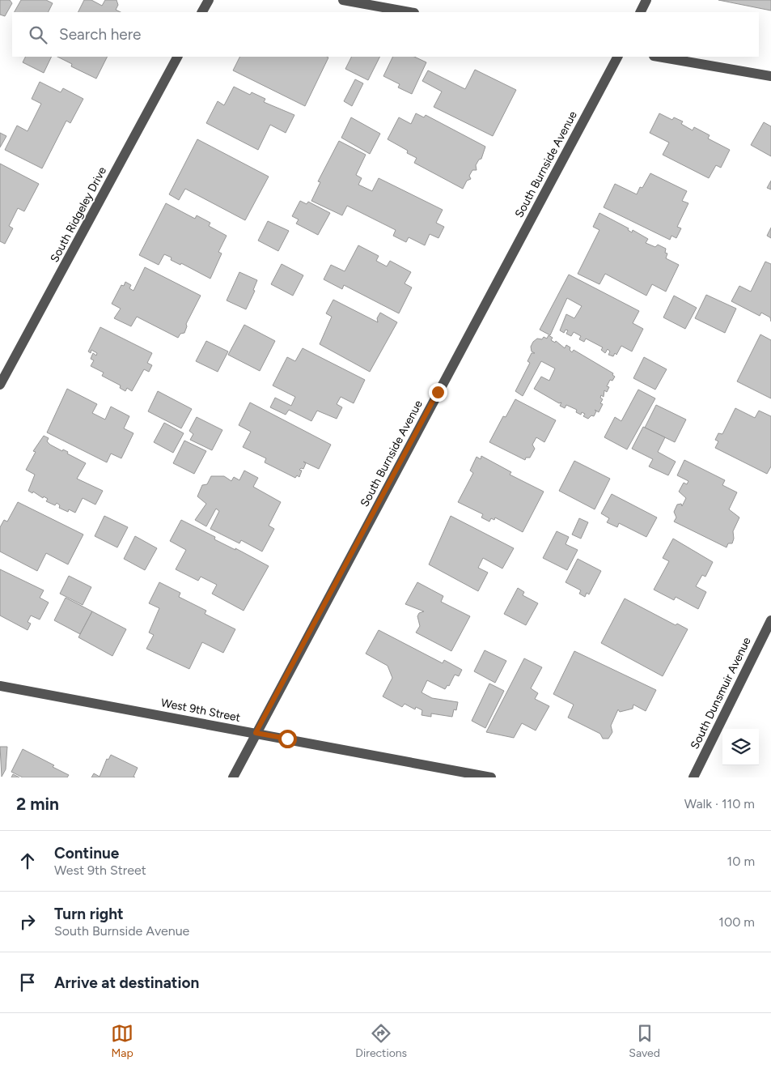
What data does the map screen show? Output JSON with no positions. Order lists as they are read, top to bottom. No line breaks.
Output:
{"streets":{"street":["South Burnside Avenue","South Ridgeley Drive","South Dunsmuir Avenue","West 9th Street"]},"crossings":[["South Burnside Avenue","West 9th Street"]],"page":{"search":"Search here","heading":["2 min","Walk · 110 m"],"list":[["Continue","West 9th Street","10 m"],["Turn right","South Burnside Avenue","100 m"],"Arrive at destination"],"nav":["Map","Directions","Saved"]}}
